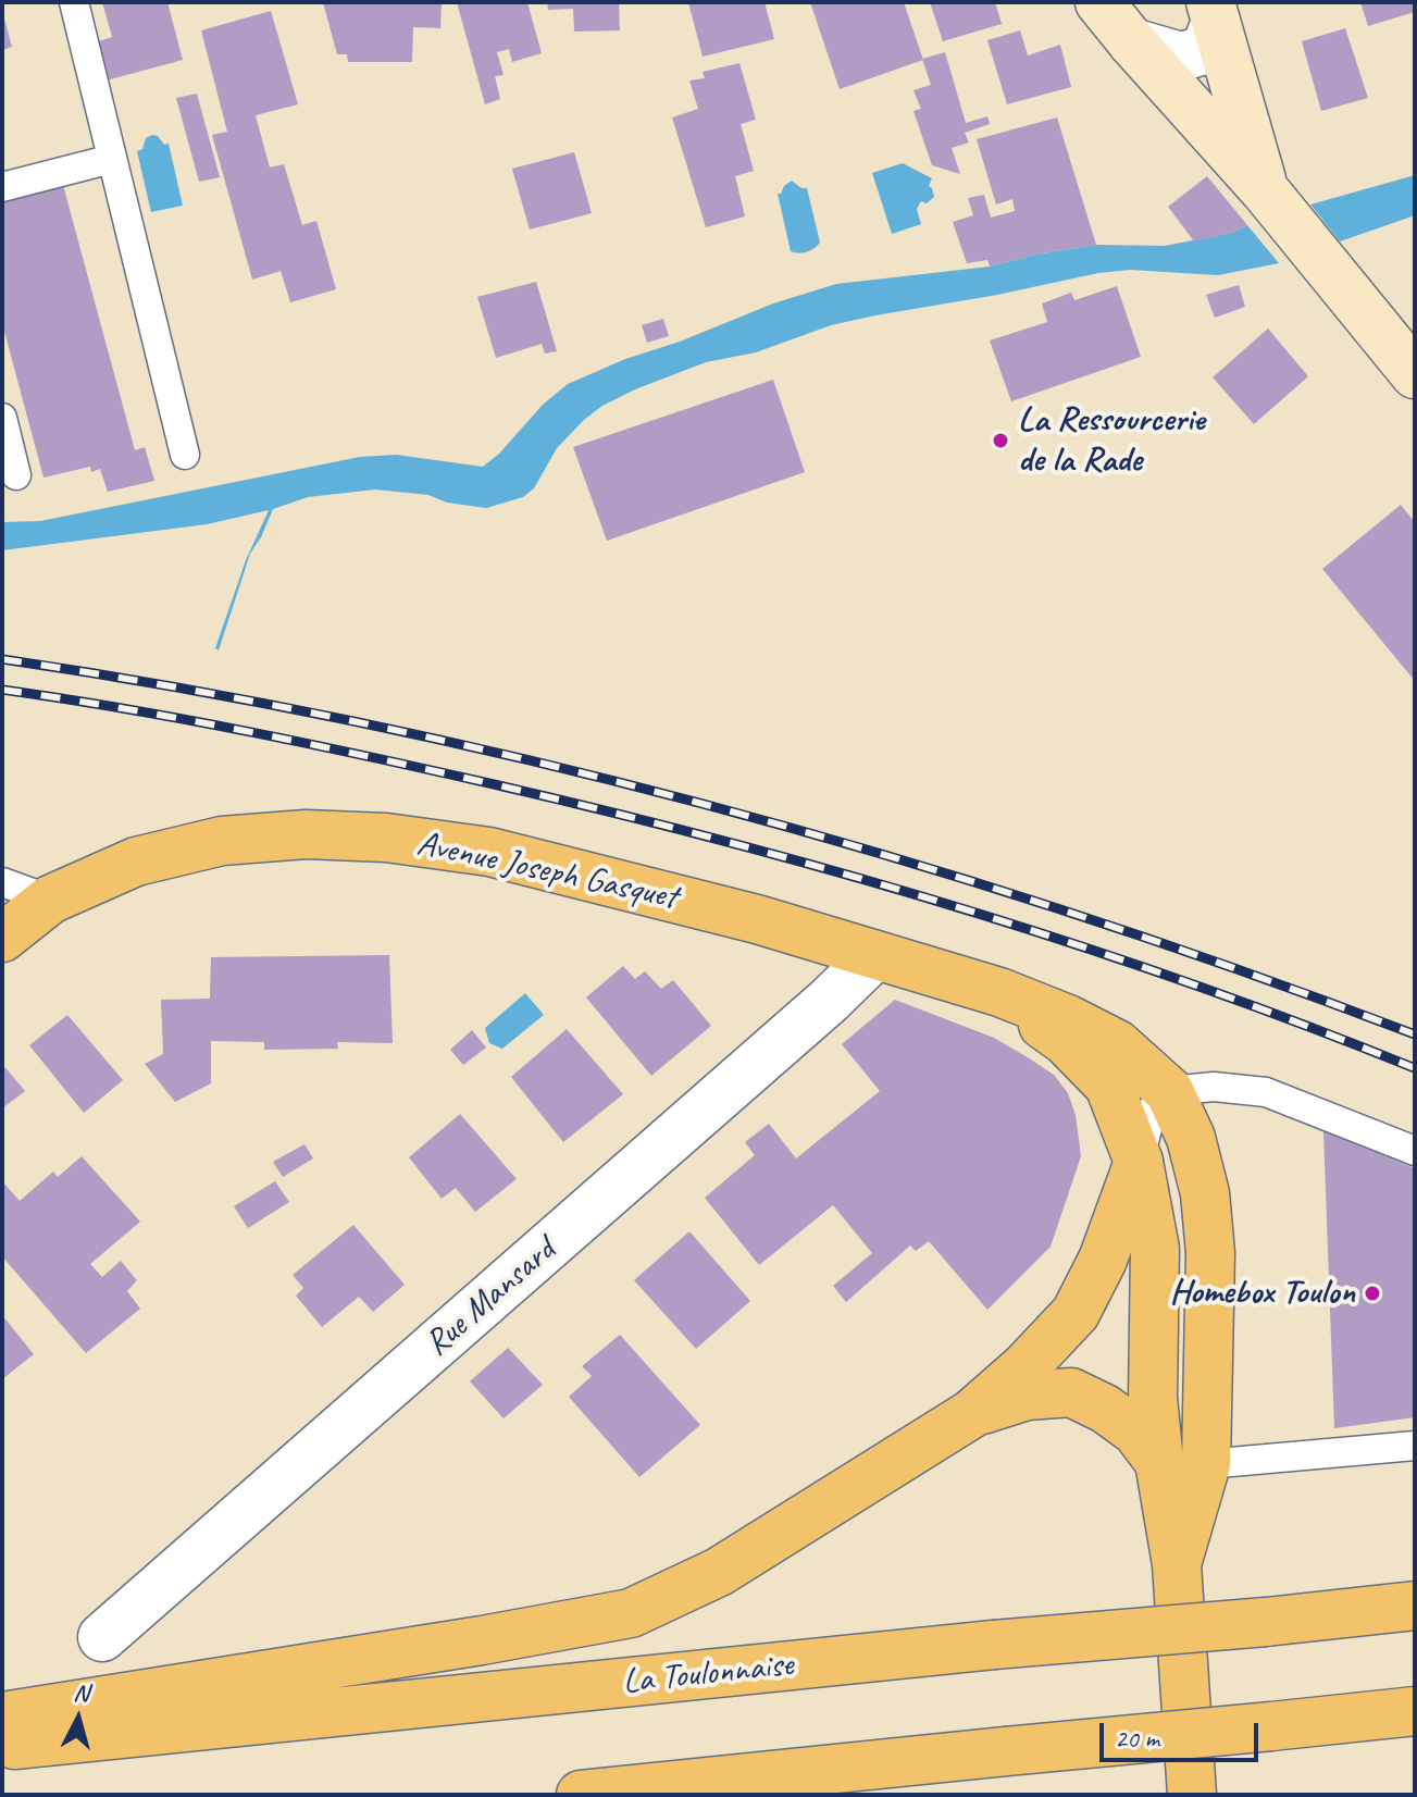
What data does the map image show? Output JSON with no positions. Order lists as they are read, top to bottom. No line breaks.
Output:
{"streets":{"main road":["Avenue Joseph Gasquet","La Toulonnaise"],"street":["Rue Mansard"]},"crossings":[["Avenue Joseph Gasquet","Rue Mansard"]],"places":["La Ressourcerie de la Rade","Homebox Toulon"],"scale_bar":"20 m","north":"top"}
